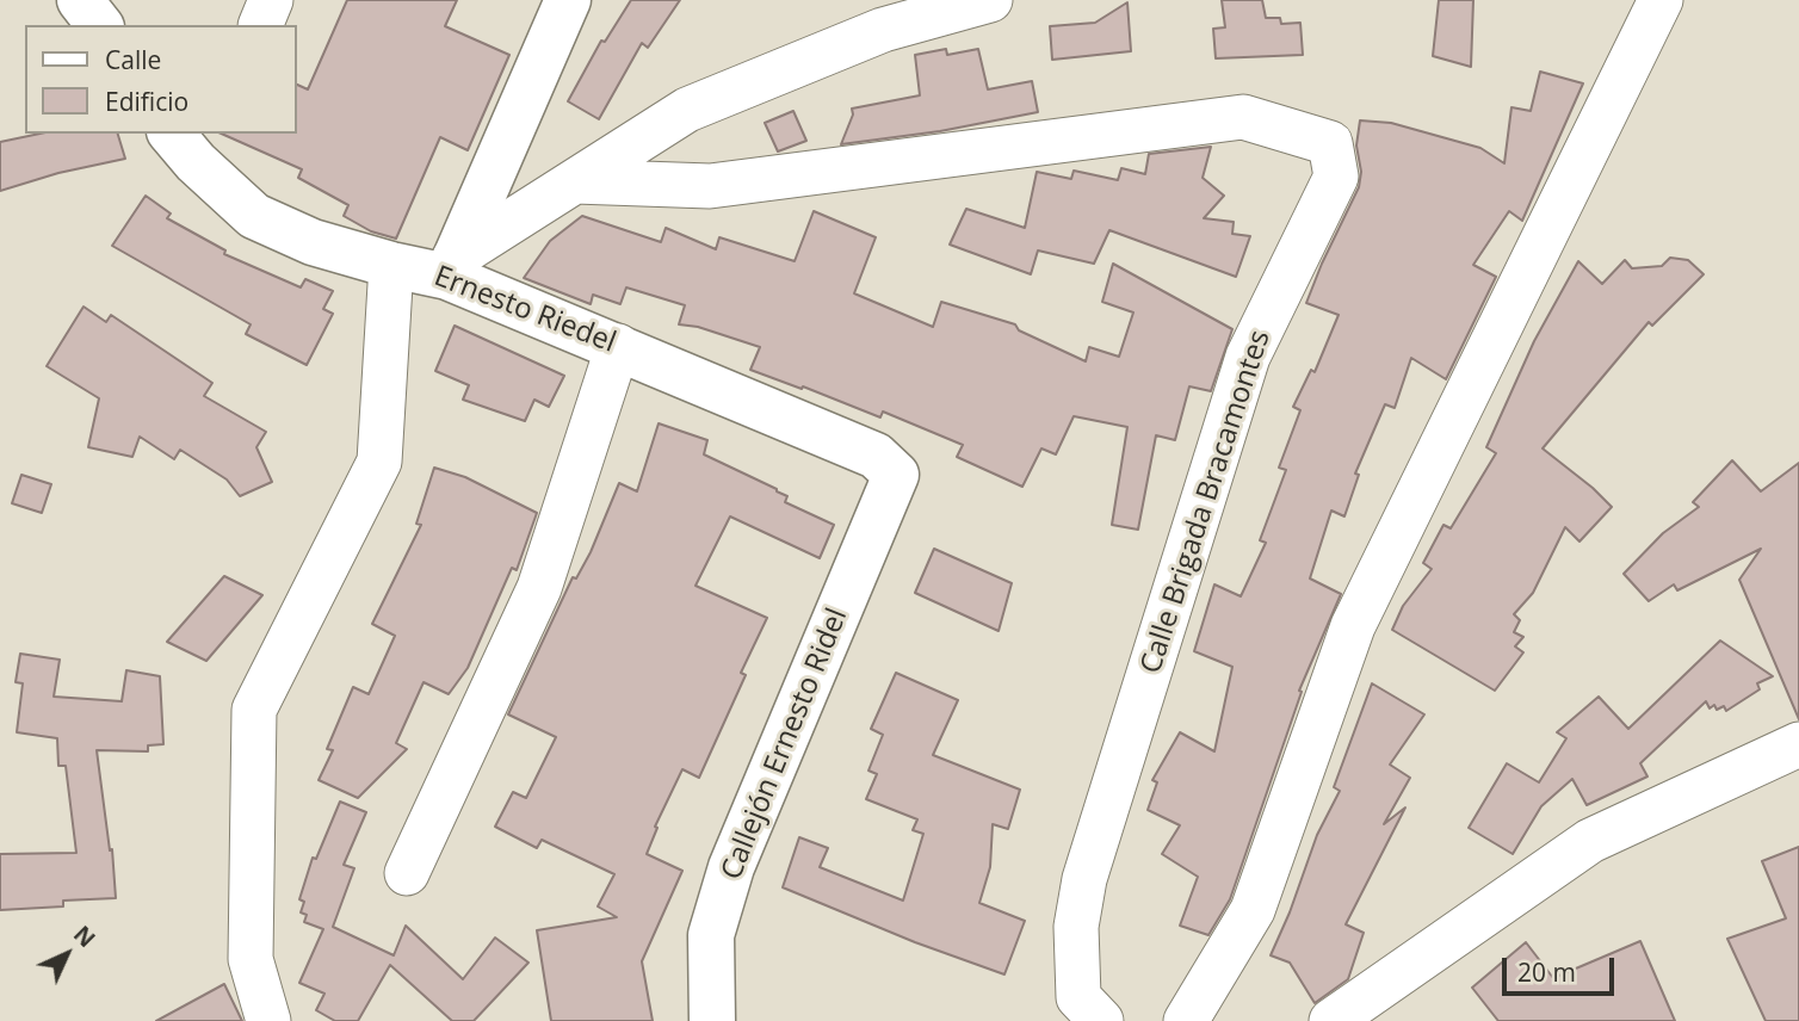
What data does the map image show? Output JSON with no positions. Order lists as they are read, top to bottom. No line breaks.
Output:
{"streets":{"street":["Ernesto Riedel","Calle Brigada Bracamontes","Callejón Ernesto Ridel"]},"crossings":[["Ernesto Riedel","Callejón Ernesto Ridel"]],"legend":["Calle","Edificio"],"scale_bar":"20 m","north":"top right"}
